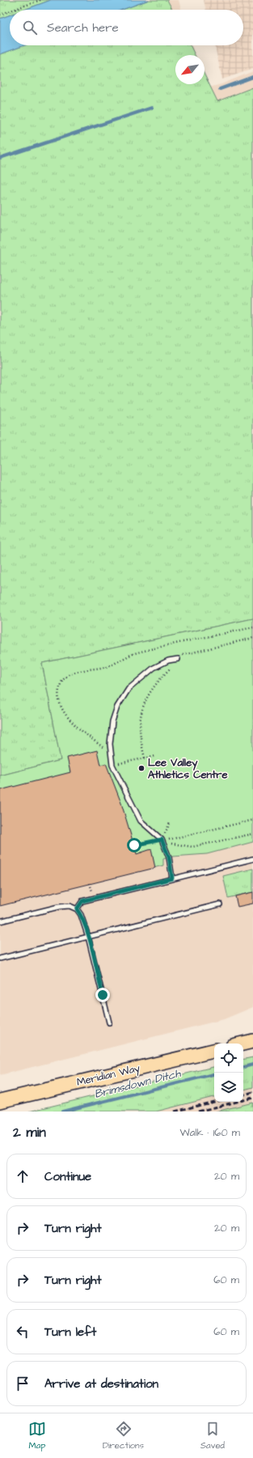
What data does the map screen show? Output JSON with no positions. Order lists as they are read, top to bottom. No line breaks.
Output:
{"streets":{"main road":["Meridian Way"]},"water":["Brimsdown Ditch"],"places":["Lee Valley Athletics Centre"],"north":"bottom left","page":{"search":"Search here","heading":["2 min","Walk · 160 m"],"list":[["Continue","20 m"],["Turn right","20 m"],["Turn right","60 m"],["Turn left","60 m"],"Arrive at destination"],"nav":["Map","Directions","Saved"]}}
